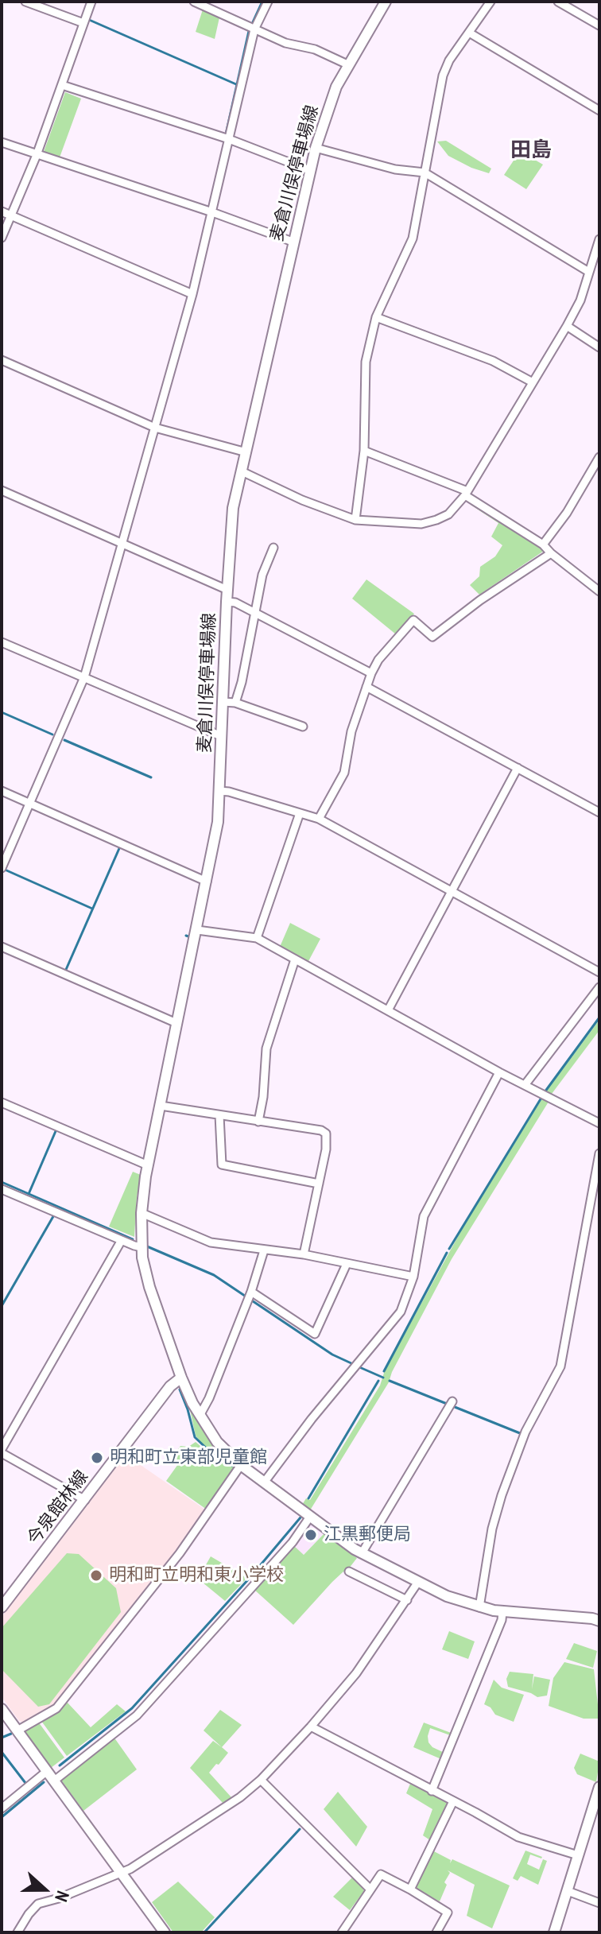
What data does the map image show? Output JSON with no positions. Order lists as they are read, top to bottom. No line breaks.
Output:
{"streets":{"main road":["麦倉川俣停車場線","今泉館林線"]},"crossings":[["麦倉川俣停車場線","今泉館林線"]],"districts":["田島"],"places":["明和町立東部児童館","江黒郵便局","明和町立明和東小学校"],"north":"right"}
